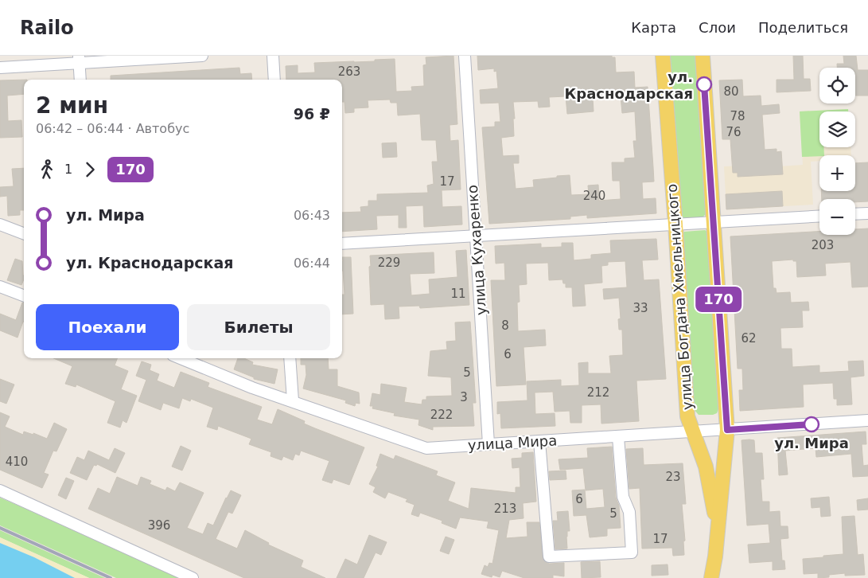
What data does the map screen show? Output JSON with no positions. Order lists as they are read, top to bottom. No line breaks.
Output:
{"streets":{"main road":["улица Богдана Хмельницкого"],"street":["улица Кухаренко","улица Мира"]},"crossings":[["улица Кухаренко","улица Мира"],["улица Богдана Хмельницкого","улица Мира"]],"places":["ул. Краснодарская","ул. Мира"],"lines":["bus line 170"],"house_numbers":["263","80","78","76","17","240","203","229","11","33","8","62","6","5","212","3","222","410","23","6","213","5","396","17"],"page":{"header":"Railo","nav":["Карта","Слои","Поделиться"],"on_map":"170","map_buttons":["+","−"],"heading":["2 мин","06:42 – 06:44 · Автобус","96 ₽"],"legs":["1","170"],"list":[{"name":"ул. Мира","value":"06:43"},{"name":"ул. Краснодарская","value":"06:44"}],"buttons":["Поехали","Билеты"]}}
